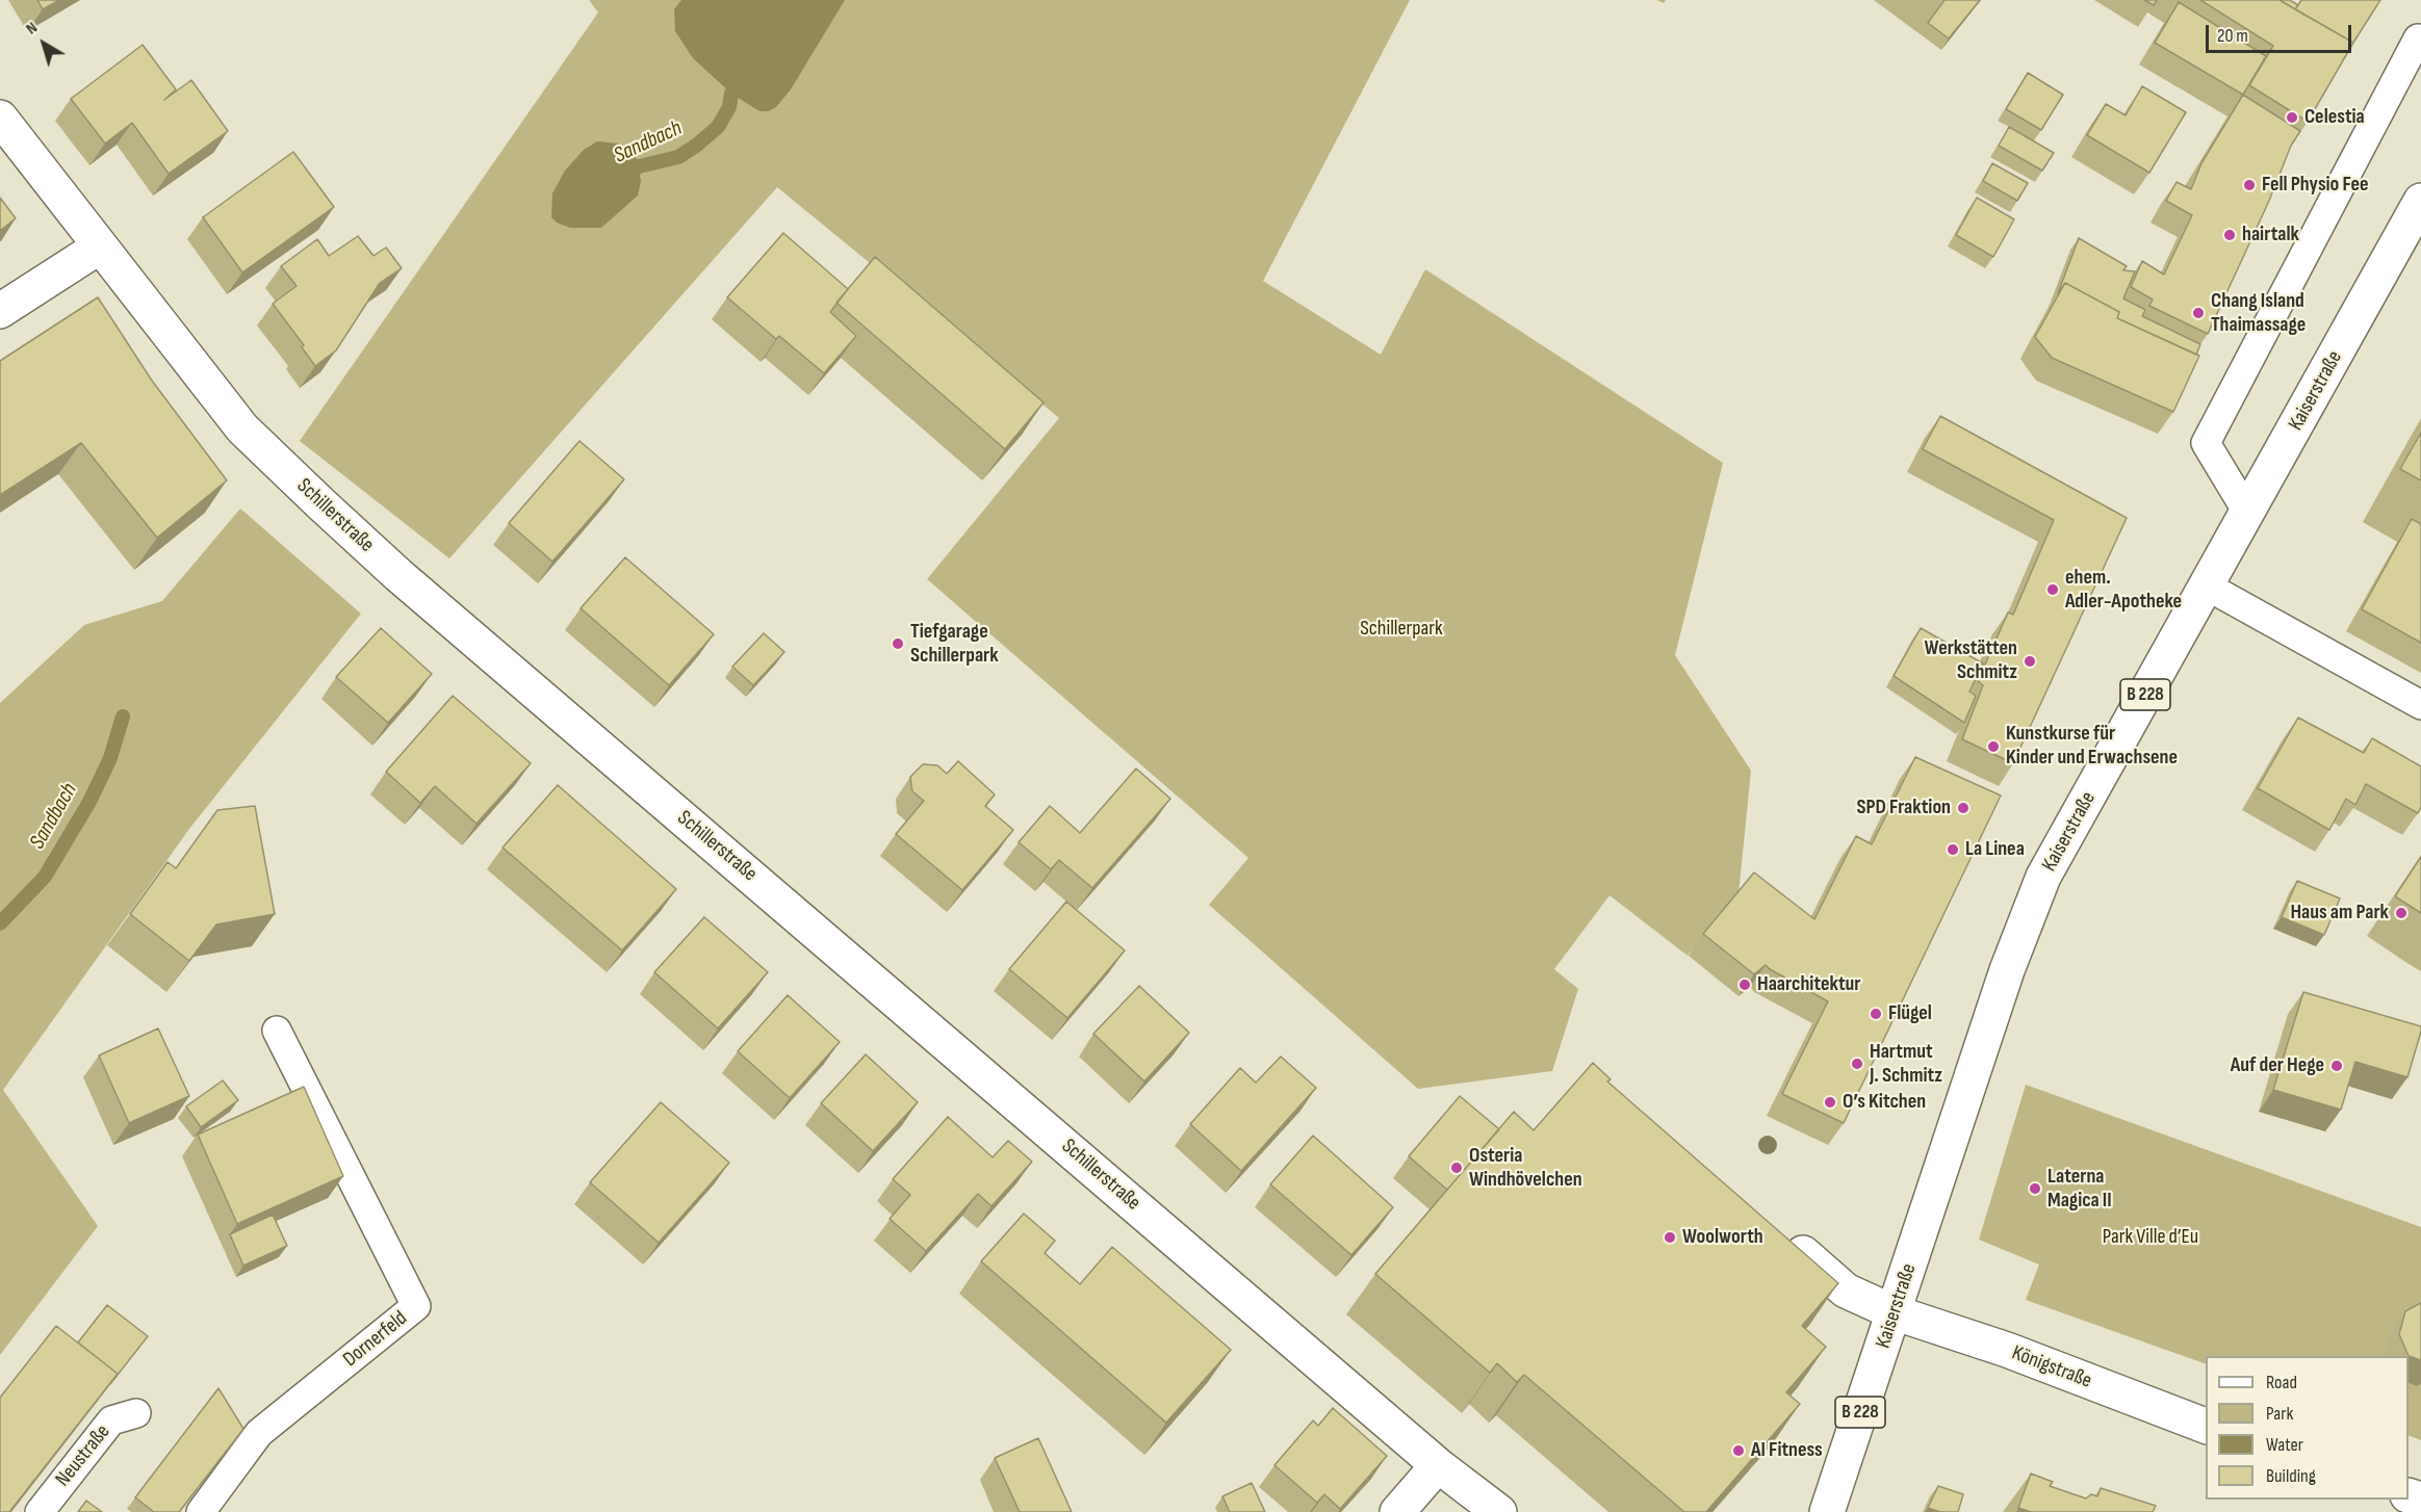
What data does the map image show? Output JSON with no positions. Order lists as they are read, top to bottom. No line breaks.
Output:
{"streets":{"street":["Kaiserstraße","Schillerstraße","B 228","Königstraße"],"lane":["Dornerfeld","Neustraße"]},"crossings":[["Kaiserstraße","Königstraße"]],"water":["Sandbach"],"parks":["Schillerpark","Park Ville d’Eu"],"places":["Celestia","Fell Physio Fee","hairtalk","Chang Island Thaimassage","ehem. Adler-Apotheke","Tiefgarage Schillerpark","Werkstätten Schmitz","Kunstkurse für Kinder und Erwachsene","SPD Fraktion","La Linea","Haus am Park","Haarchitektur","Flügel","Hartmut J. Schmitz","Auf der Hege","O’s Kitchen","Osteria Windhövelchen","Laterna Magica II","Woolworth","AI Fitness"],"legend":["Road","Park","Water","Building"],"scale_bar":"20 m","north":"top left"}
